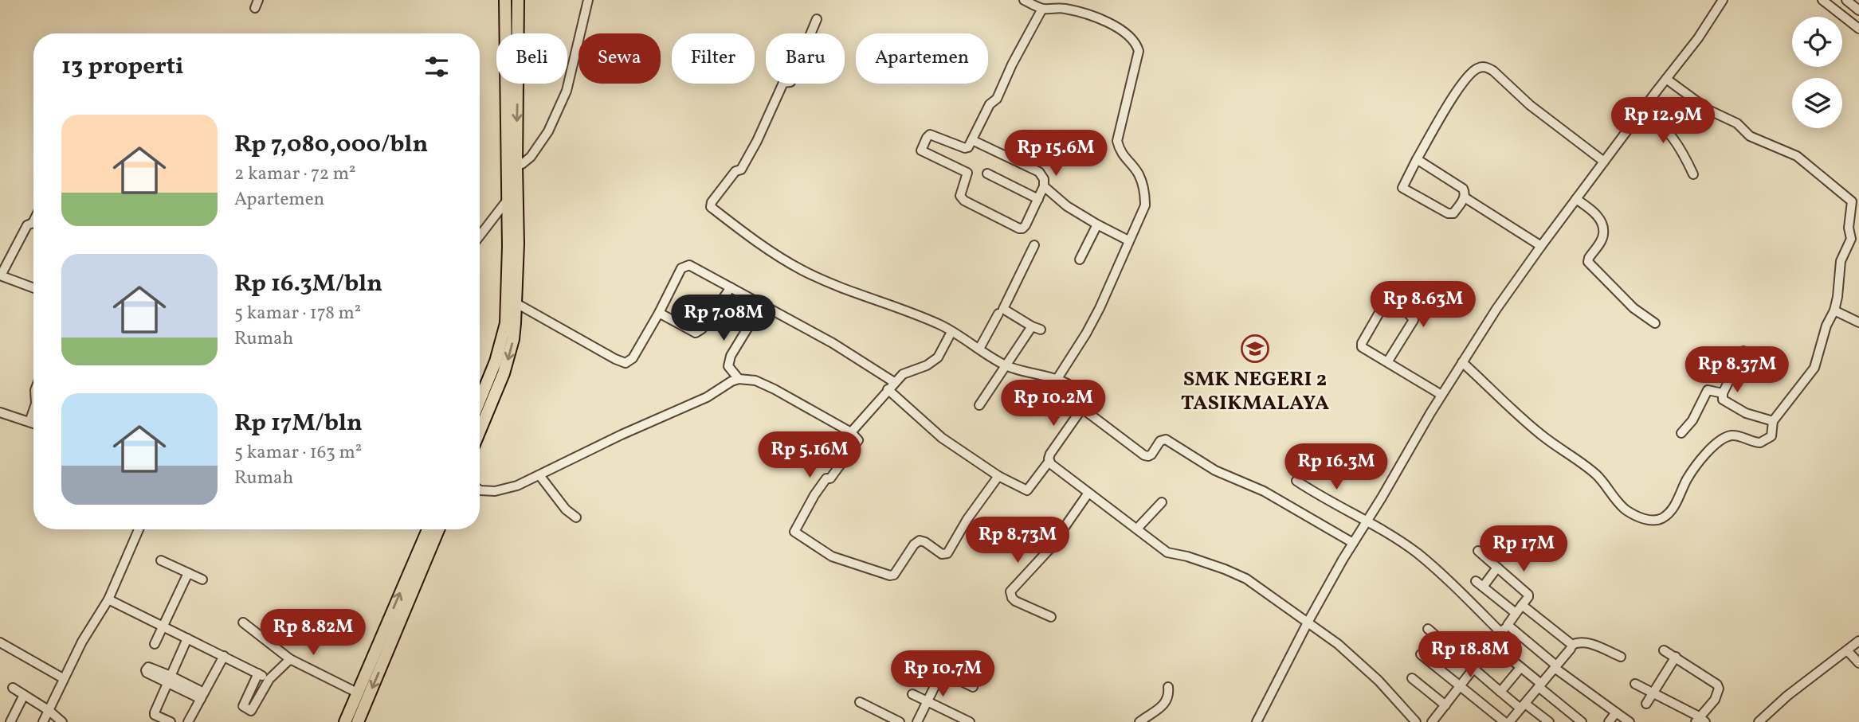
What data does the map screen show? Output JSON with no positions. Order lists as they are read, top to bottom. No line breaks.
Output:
{"places":{"school or university":["SMK NEGERI 2 TASIKMALAYA"]},"page":{"chip":["Beli","Sewa","Filter","Baru","Apartemen"],"heading":"13 properti","price":["Rp 12.9M","Rp 15.6M","Rp 8.63M","Rp 7.08M","Rp 8.37M","Rp 10.2M","Rp 5.16M","Rp 16.3M","Rp 8.73M","Rp 17M","Rp 8.82M","Rp 18.8M","Rp 10.7M"],"list":[{"name":"Rp 7,080,000/bln","note":"2 kamar · 72 m² · Apartemen"},{"name":"Rp 16.3M/bln","note":"5 kamar · 178 m² · Rumah"},{"name":"Rp 17M/bln","note":"5 kamar · 163 m² · Rumah"}]}}
